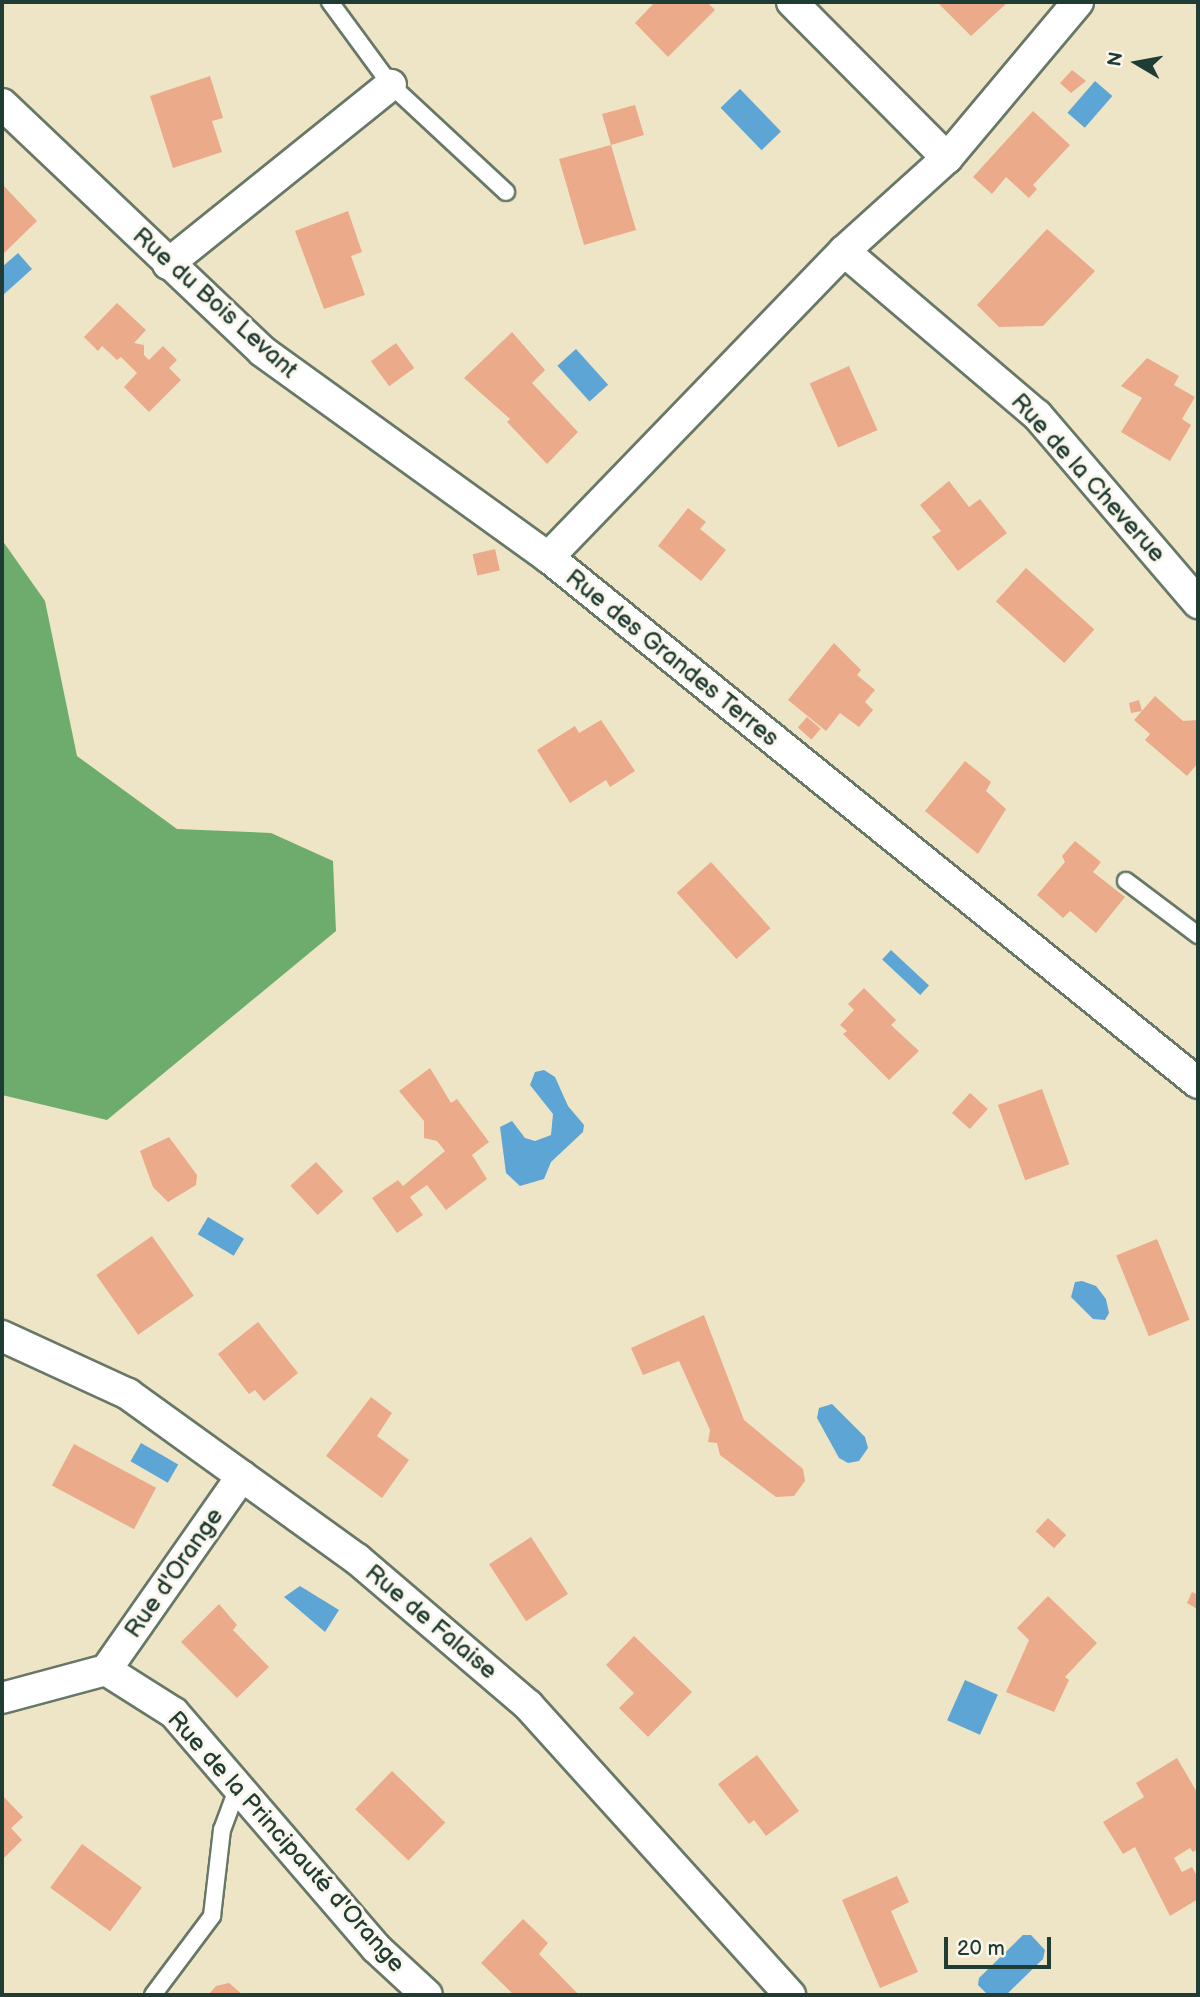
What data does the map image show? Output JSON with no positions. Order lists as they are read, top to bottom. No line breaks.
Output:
{"streets":{"street":["Rue du Bois Levant","Rue de la Cheverue","Rue des Grandes Terres","Rue d'Orange","Rue de Falaise","Rue de la Principauté d'Orange"]},"crossings":[["Rue du Bois Levant","Rue des Grandes Terres"],["Rue de la Cheverue","Rue des Grandes Terres"],["Rue d'Orange","Rue de Falaise"],["Rue d'Orange","Rue de la Principauté d'Orange"]],"scale_bar":"20 m","north":"left"}
